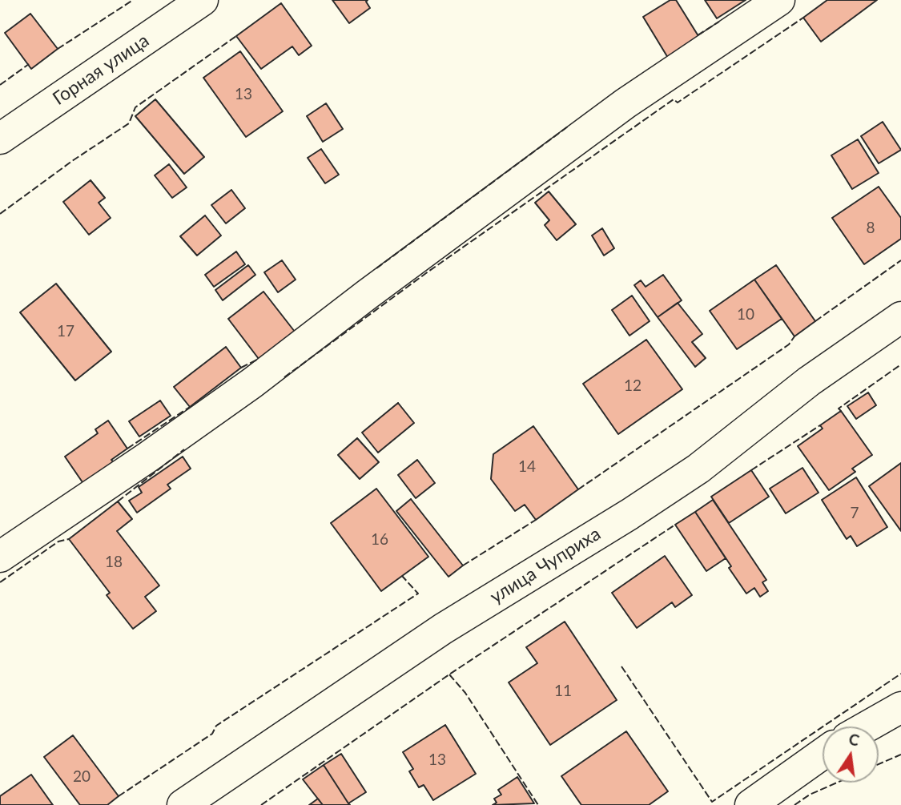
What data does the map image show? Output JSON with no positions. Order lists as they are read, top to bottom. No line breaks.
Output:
{"streets":{"street":["Горная улица","улица Чуприха"]},"house_numbers":["13","8","10","17","12","14","7","16","18","11","13","20"],"north":"top"}
